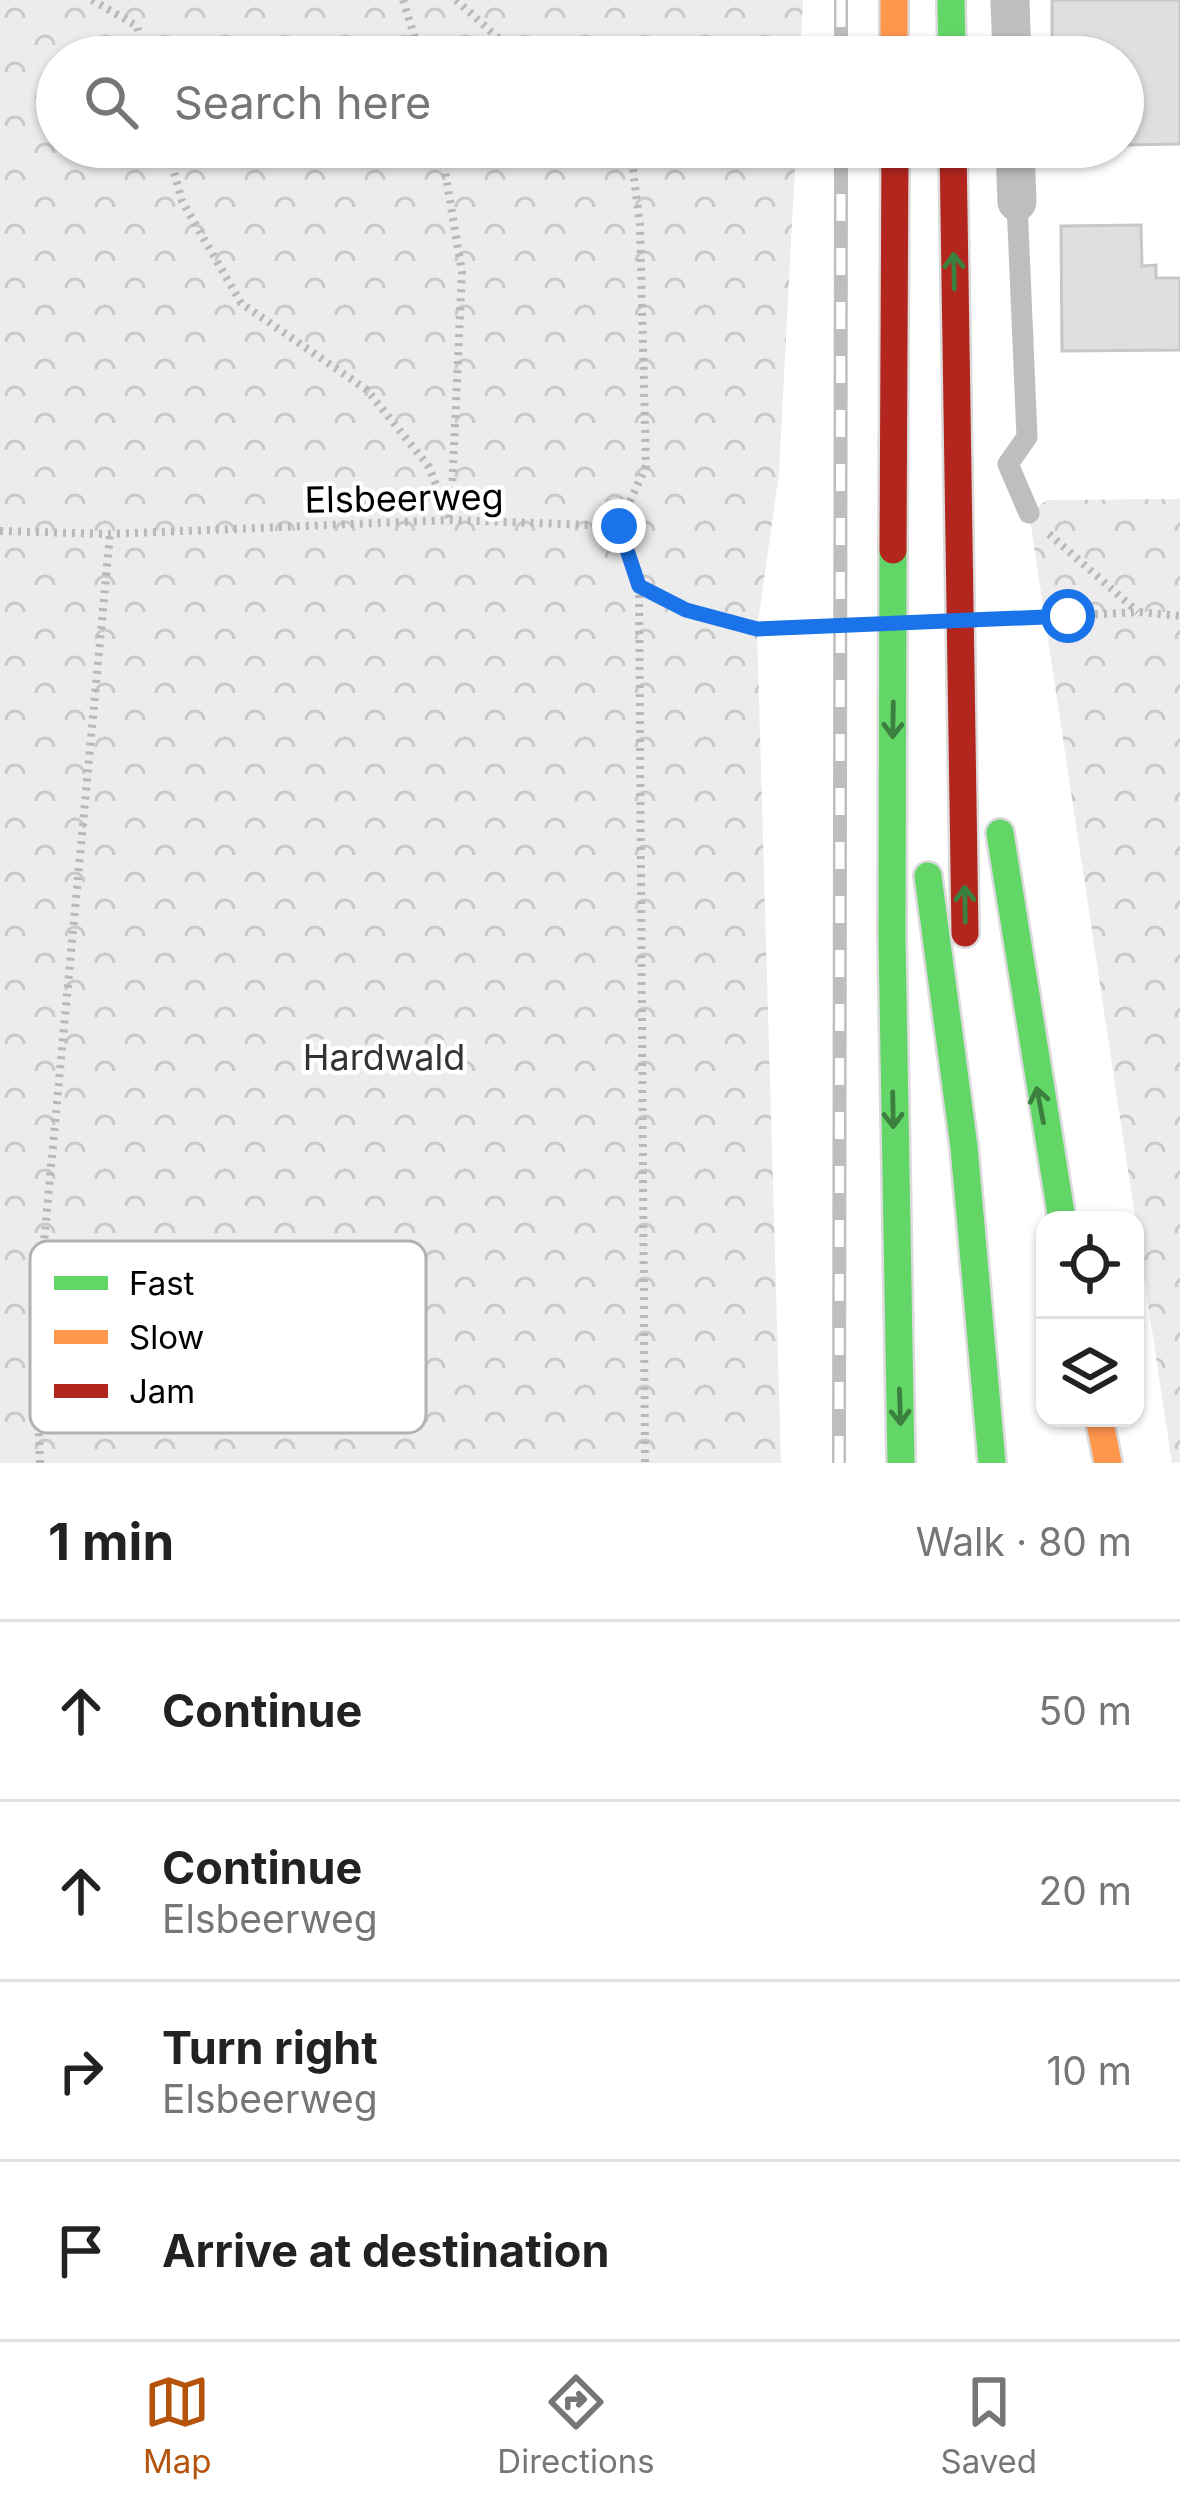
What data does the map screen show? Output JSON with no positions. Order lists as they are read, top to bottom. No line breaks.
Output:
{"streets":{"path":["Elsbeerweg"]},"parks":["Hardwald"],"legend":["Fast","Slow","Jam"],"page":{"search":"Search here","heading":["1 min","Walk · 80 m"],"list":[["Continue","50 m"],["Continue","Elsbeerweg","20 m"],["Turn right","Elsbeerweg","10 m"],"Arrive at destination"],"nav":["Map","Directions","Saved"]}}
